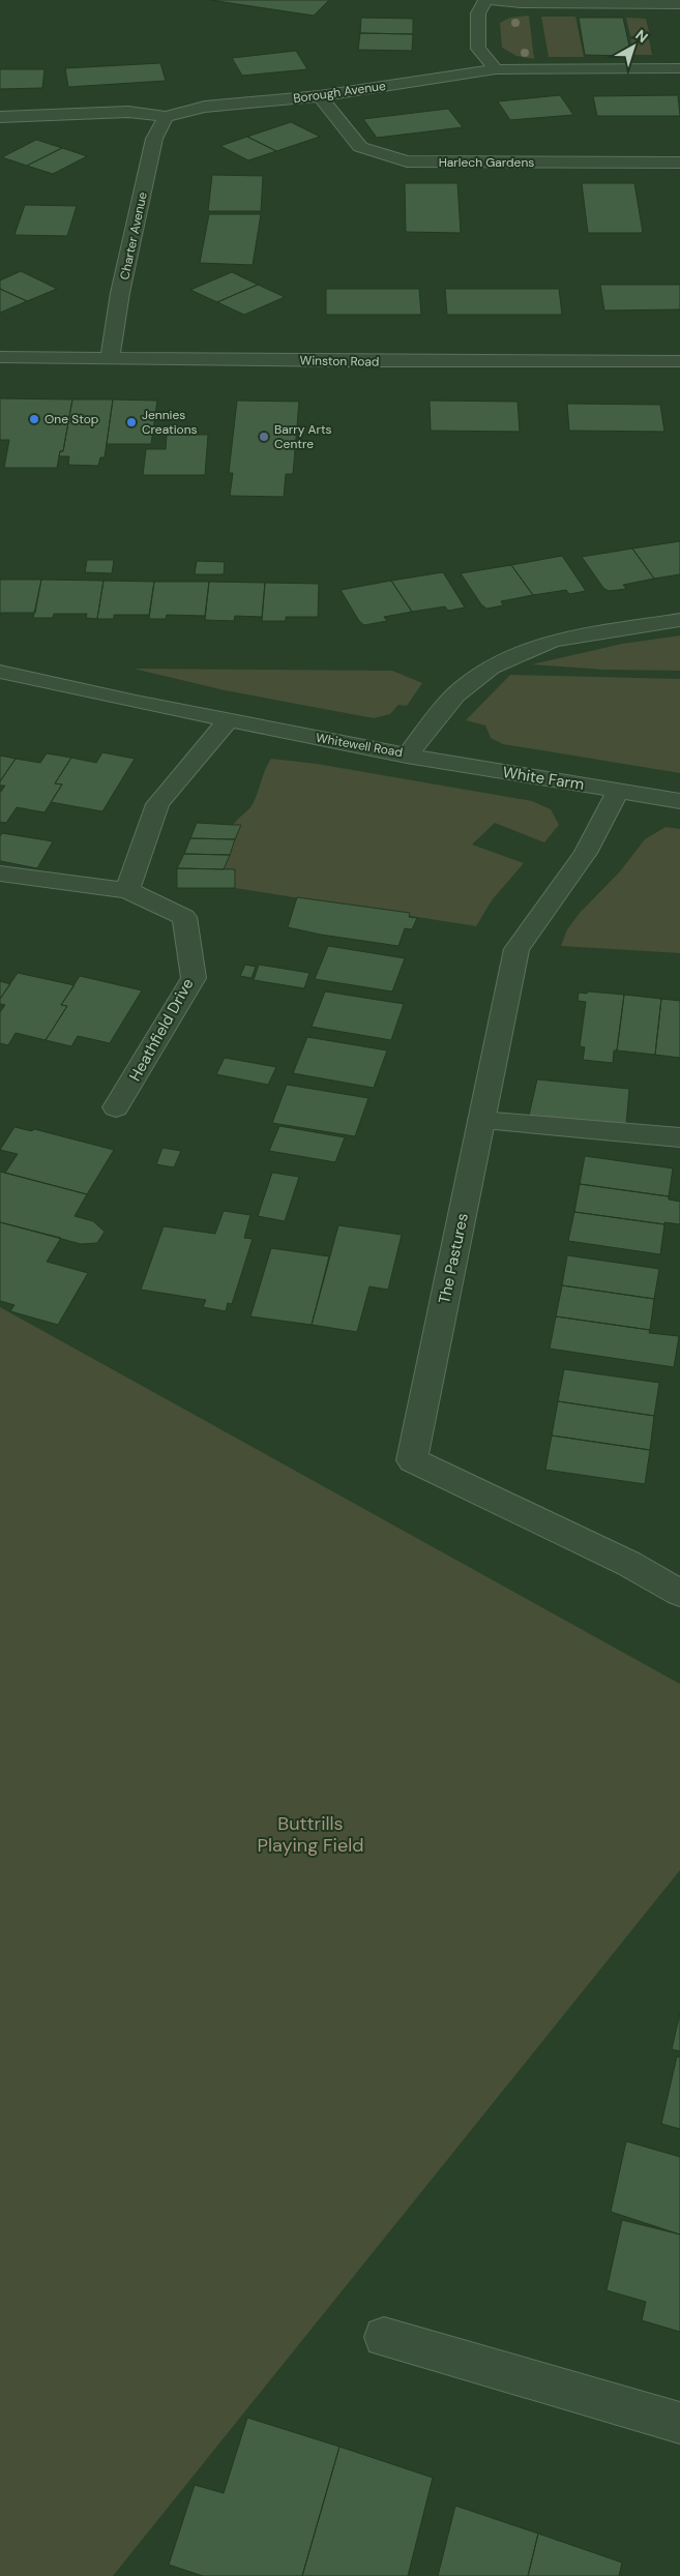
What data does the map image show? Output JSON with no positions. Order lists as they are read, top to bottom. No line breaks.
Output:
{"streets":{"street":["Borough Avenue","Harlech Gardens","Charter Avenue","Winston Road","Whitewell Road","White Farm","Heathfield Drive","The Pastures"]},"crossings":[["Borough Avenue","Harlech Gardens"],["Borough Avenue","Charter Avenue"],["Charter Avenue","Winston Road"],["Whitewell Road","White Farm"],["White Farm","The Pastures"]],"parks":["Buttrills Playing Field"],"places":["One Stop","Jennies Creations","Barry Arts Centre"],"north":"top right"}
